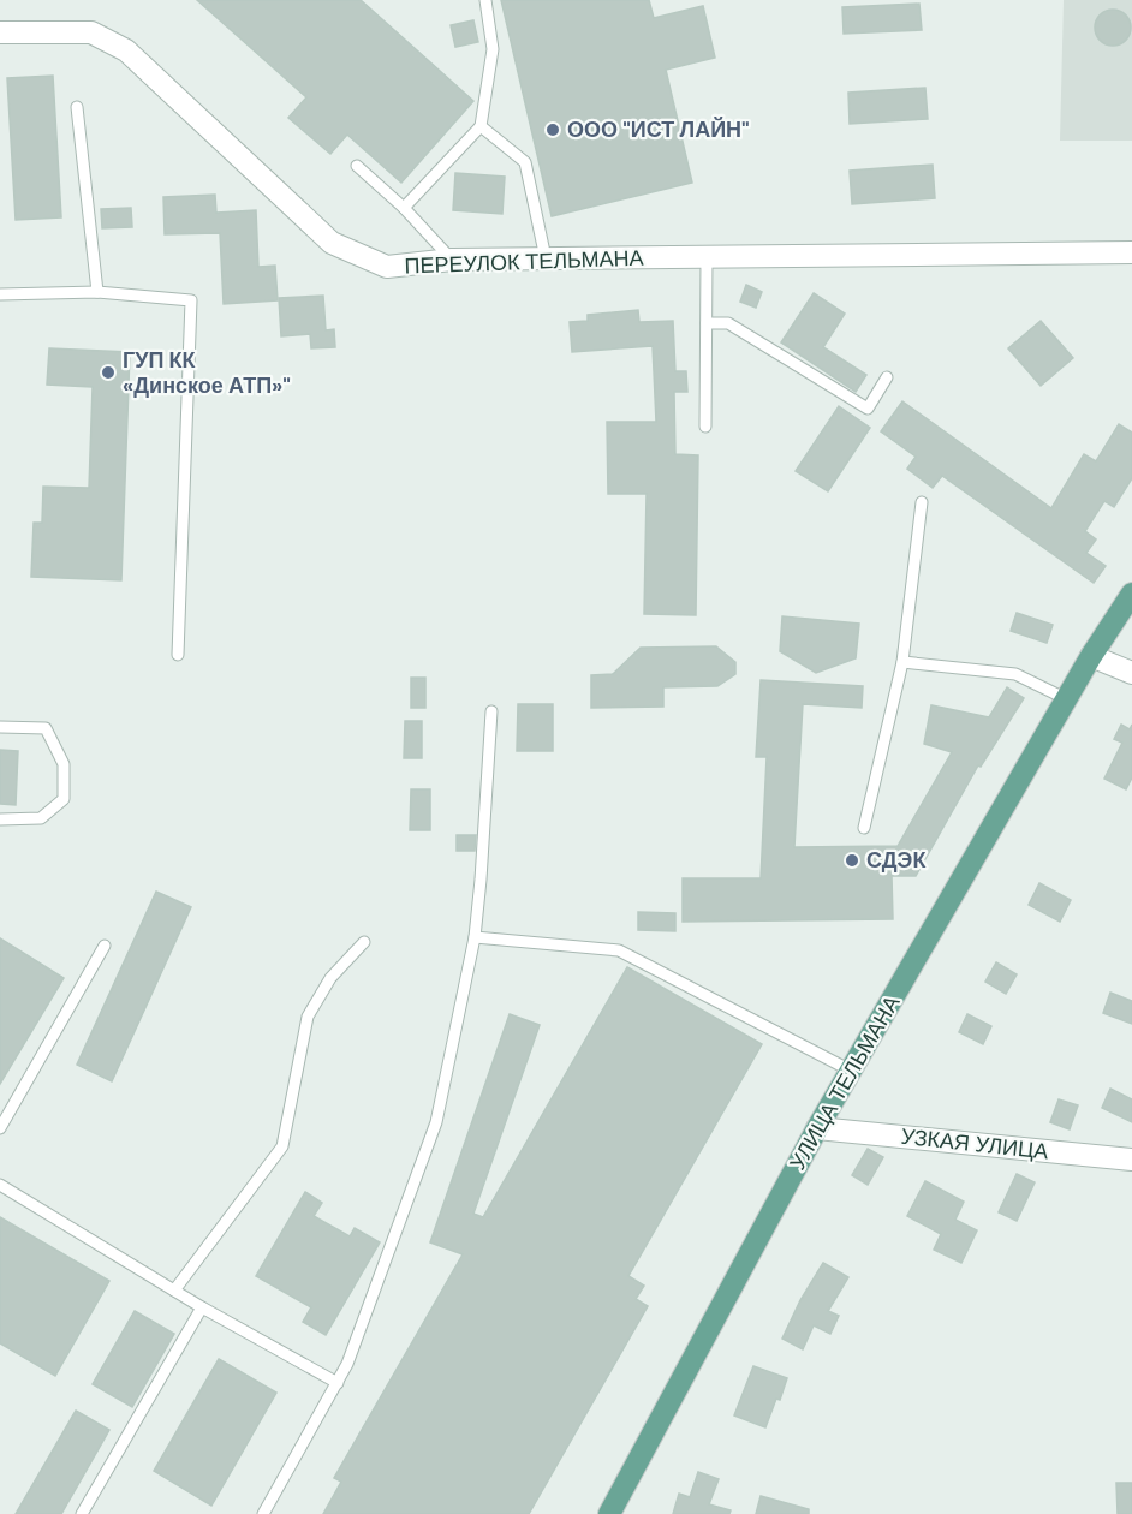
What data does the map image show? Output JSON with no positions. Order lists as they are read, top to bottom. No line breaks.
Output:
{"streets":{"main road":["УЛИЦА ТЕЛЬМАНА"],"street":["ПЕРЕУЛОК ТЕЛЬМАНА","УЗКАЯ УЛИЦА"]},"crossings":[["УЛИЦА ТЕЛЬМАНА","УЗКАЯ УЛИЦА"]],"places":["ООО \"ИСТ ЛАЙН\"","ГУП КК «Динское АТП»\"","СДЭК"]}
